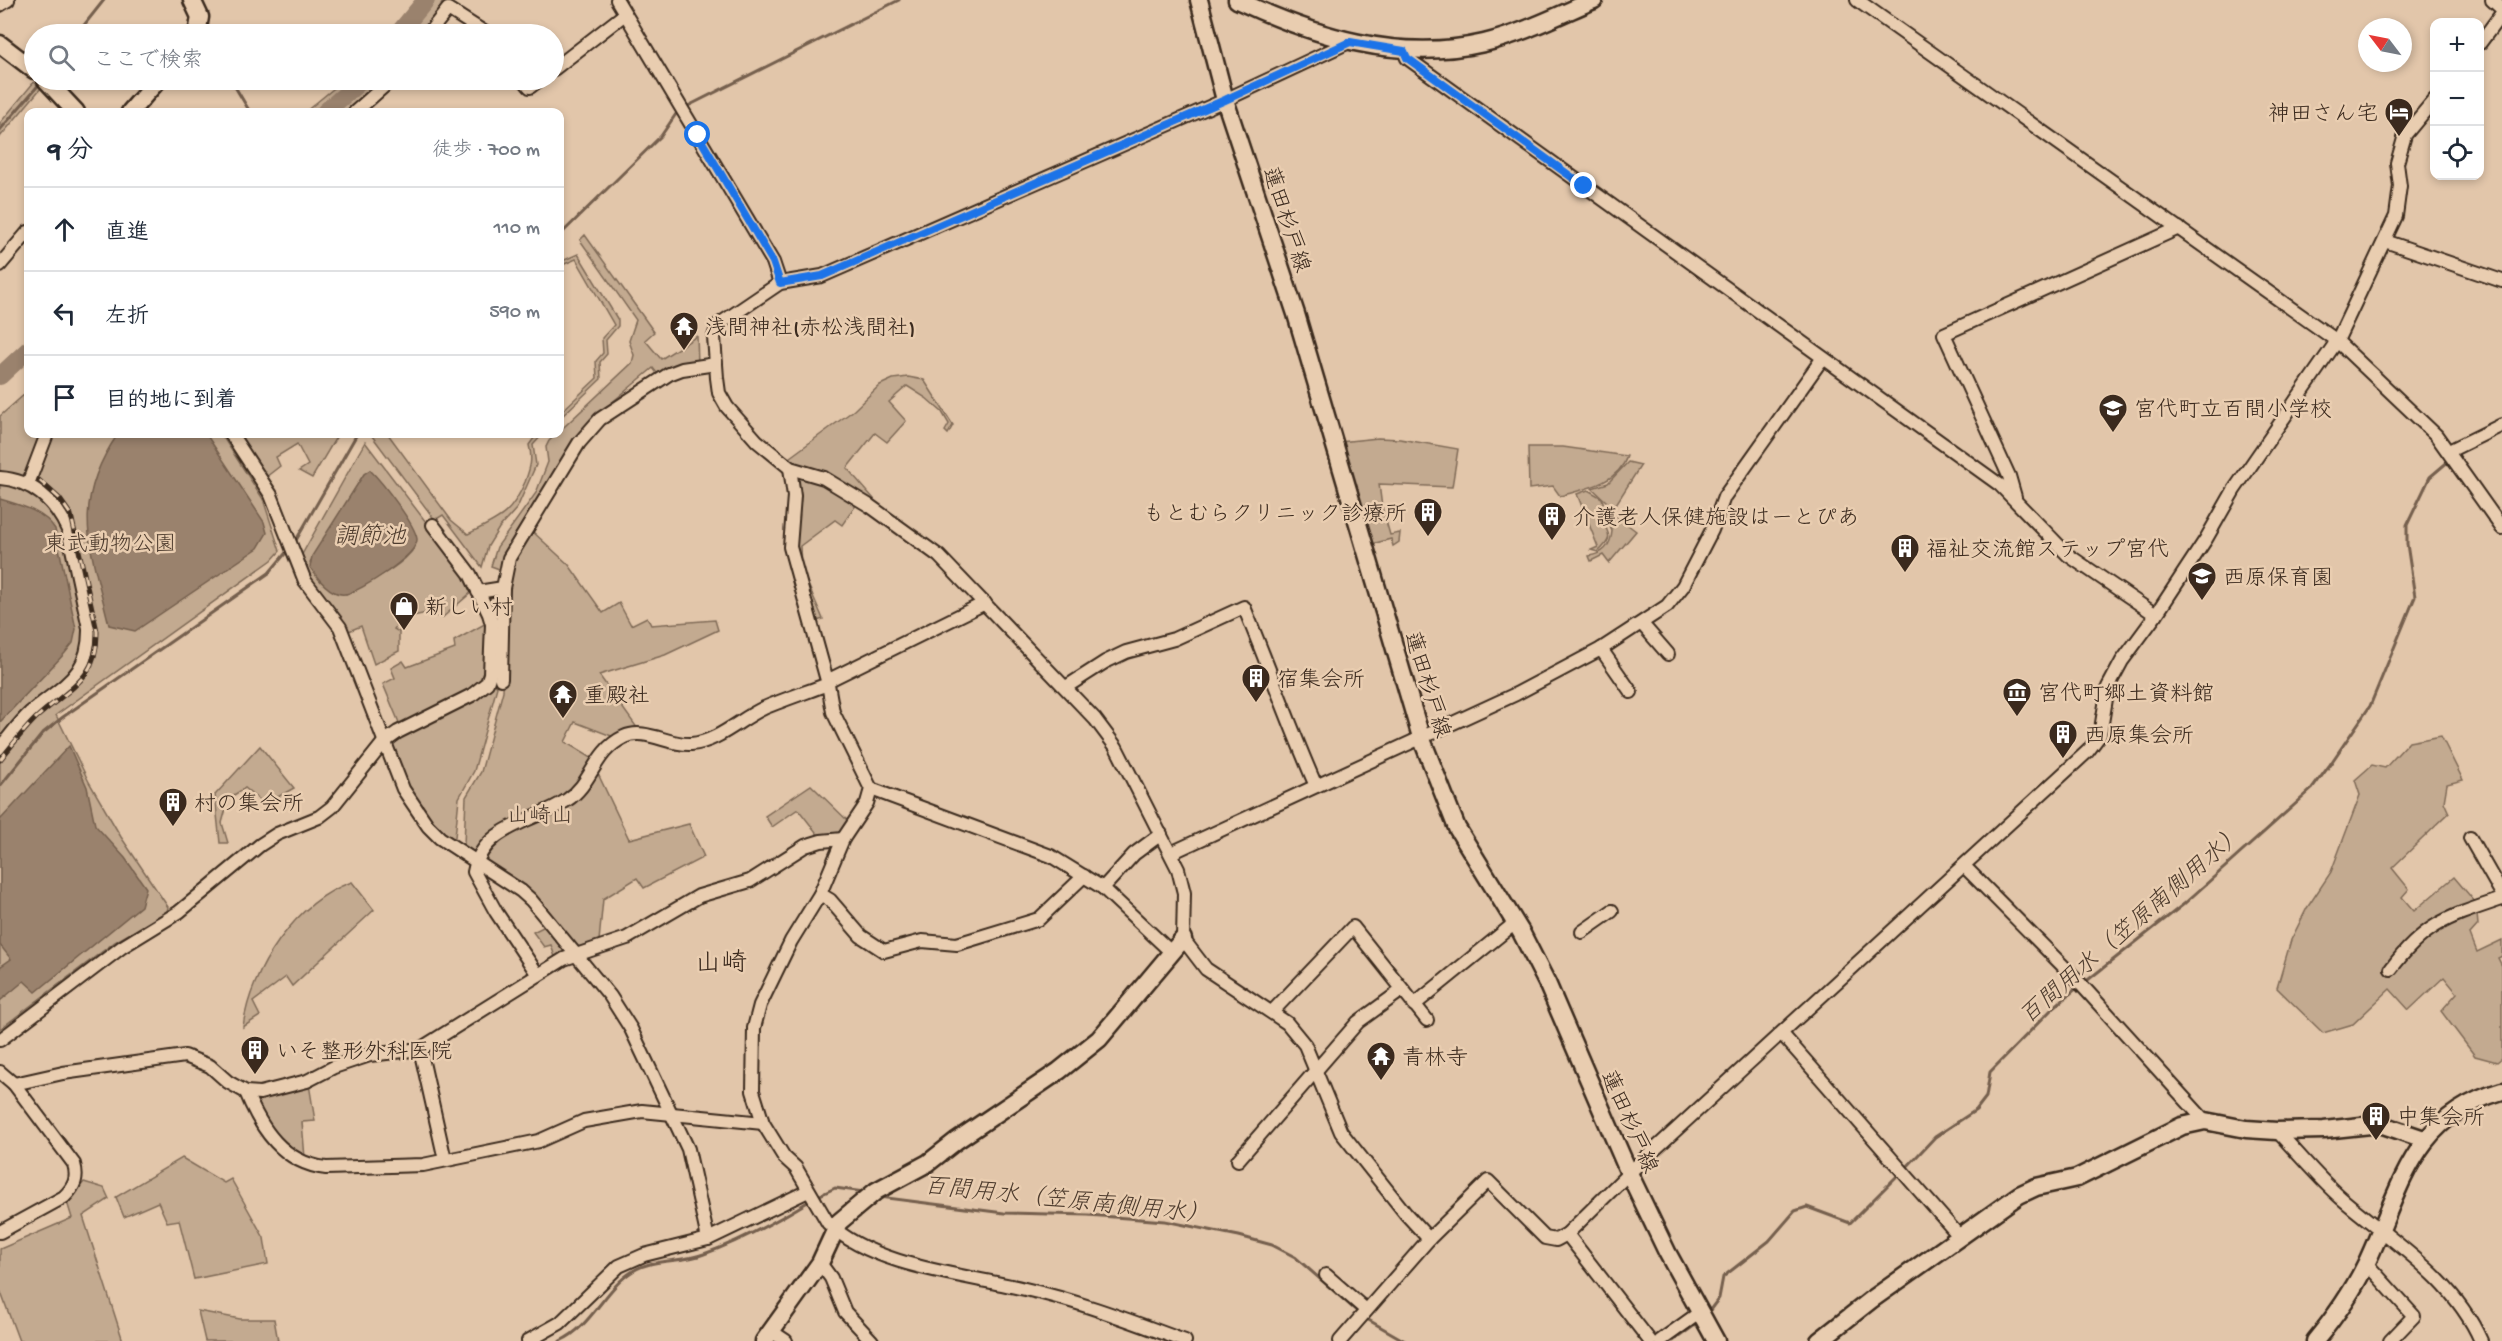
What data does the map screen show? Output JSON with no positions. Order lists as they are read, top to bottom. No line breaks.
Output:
{"streets":{"street":["蓮田杉戸線"]},"districts":["山崎"],"water":["調節池","百間用水（笠原南側用水）"],"parks":["東武動物公園","山崎山"],"places":{"hotel":["神田さん宅"],"temple":["浅間神社(赤松浅間社)","重殿社","青林寺"],"school or university":["宮代町立百間小学校","西原保育園"],"building":["もとむらクリニック診療所","介護老人保健施設はーとぴあ","福祉交流館ステップ宮代","宿集会所","西原集会所","村の集会所","いそ整形外科医院","中集会所"],"shop":["新しい村"],"museum":["宮代町郷土資料館"]},"north":"top left","page":{"map_buttons":["+","−"],"search":"ここで検索","heading":["9 分","徒歩 · 700 m"],"list":[["直進","110 m"],["左折","590 m"],"目的地に到着"]}}
